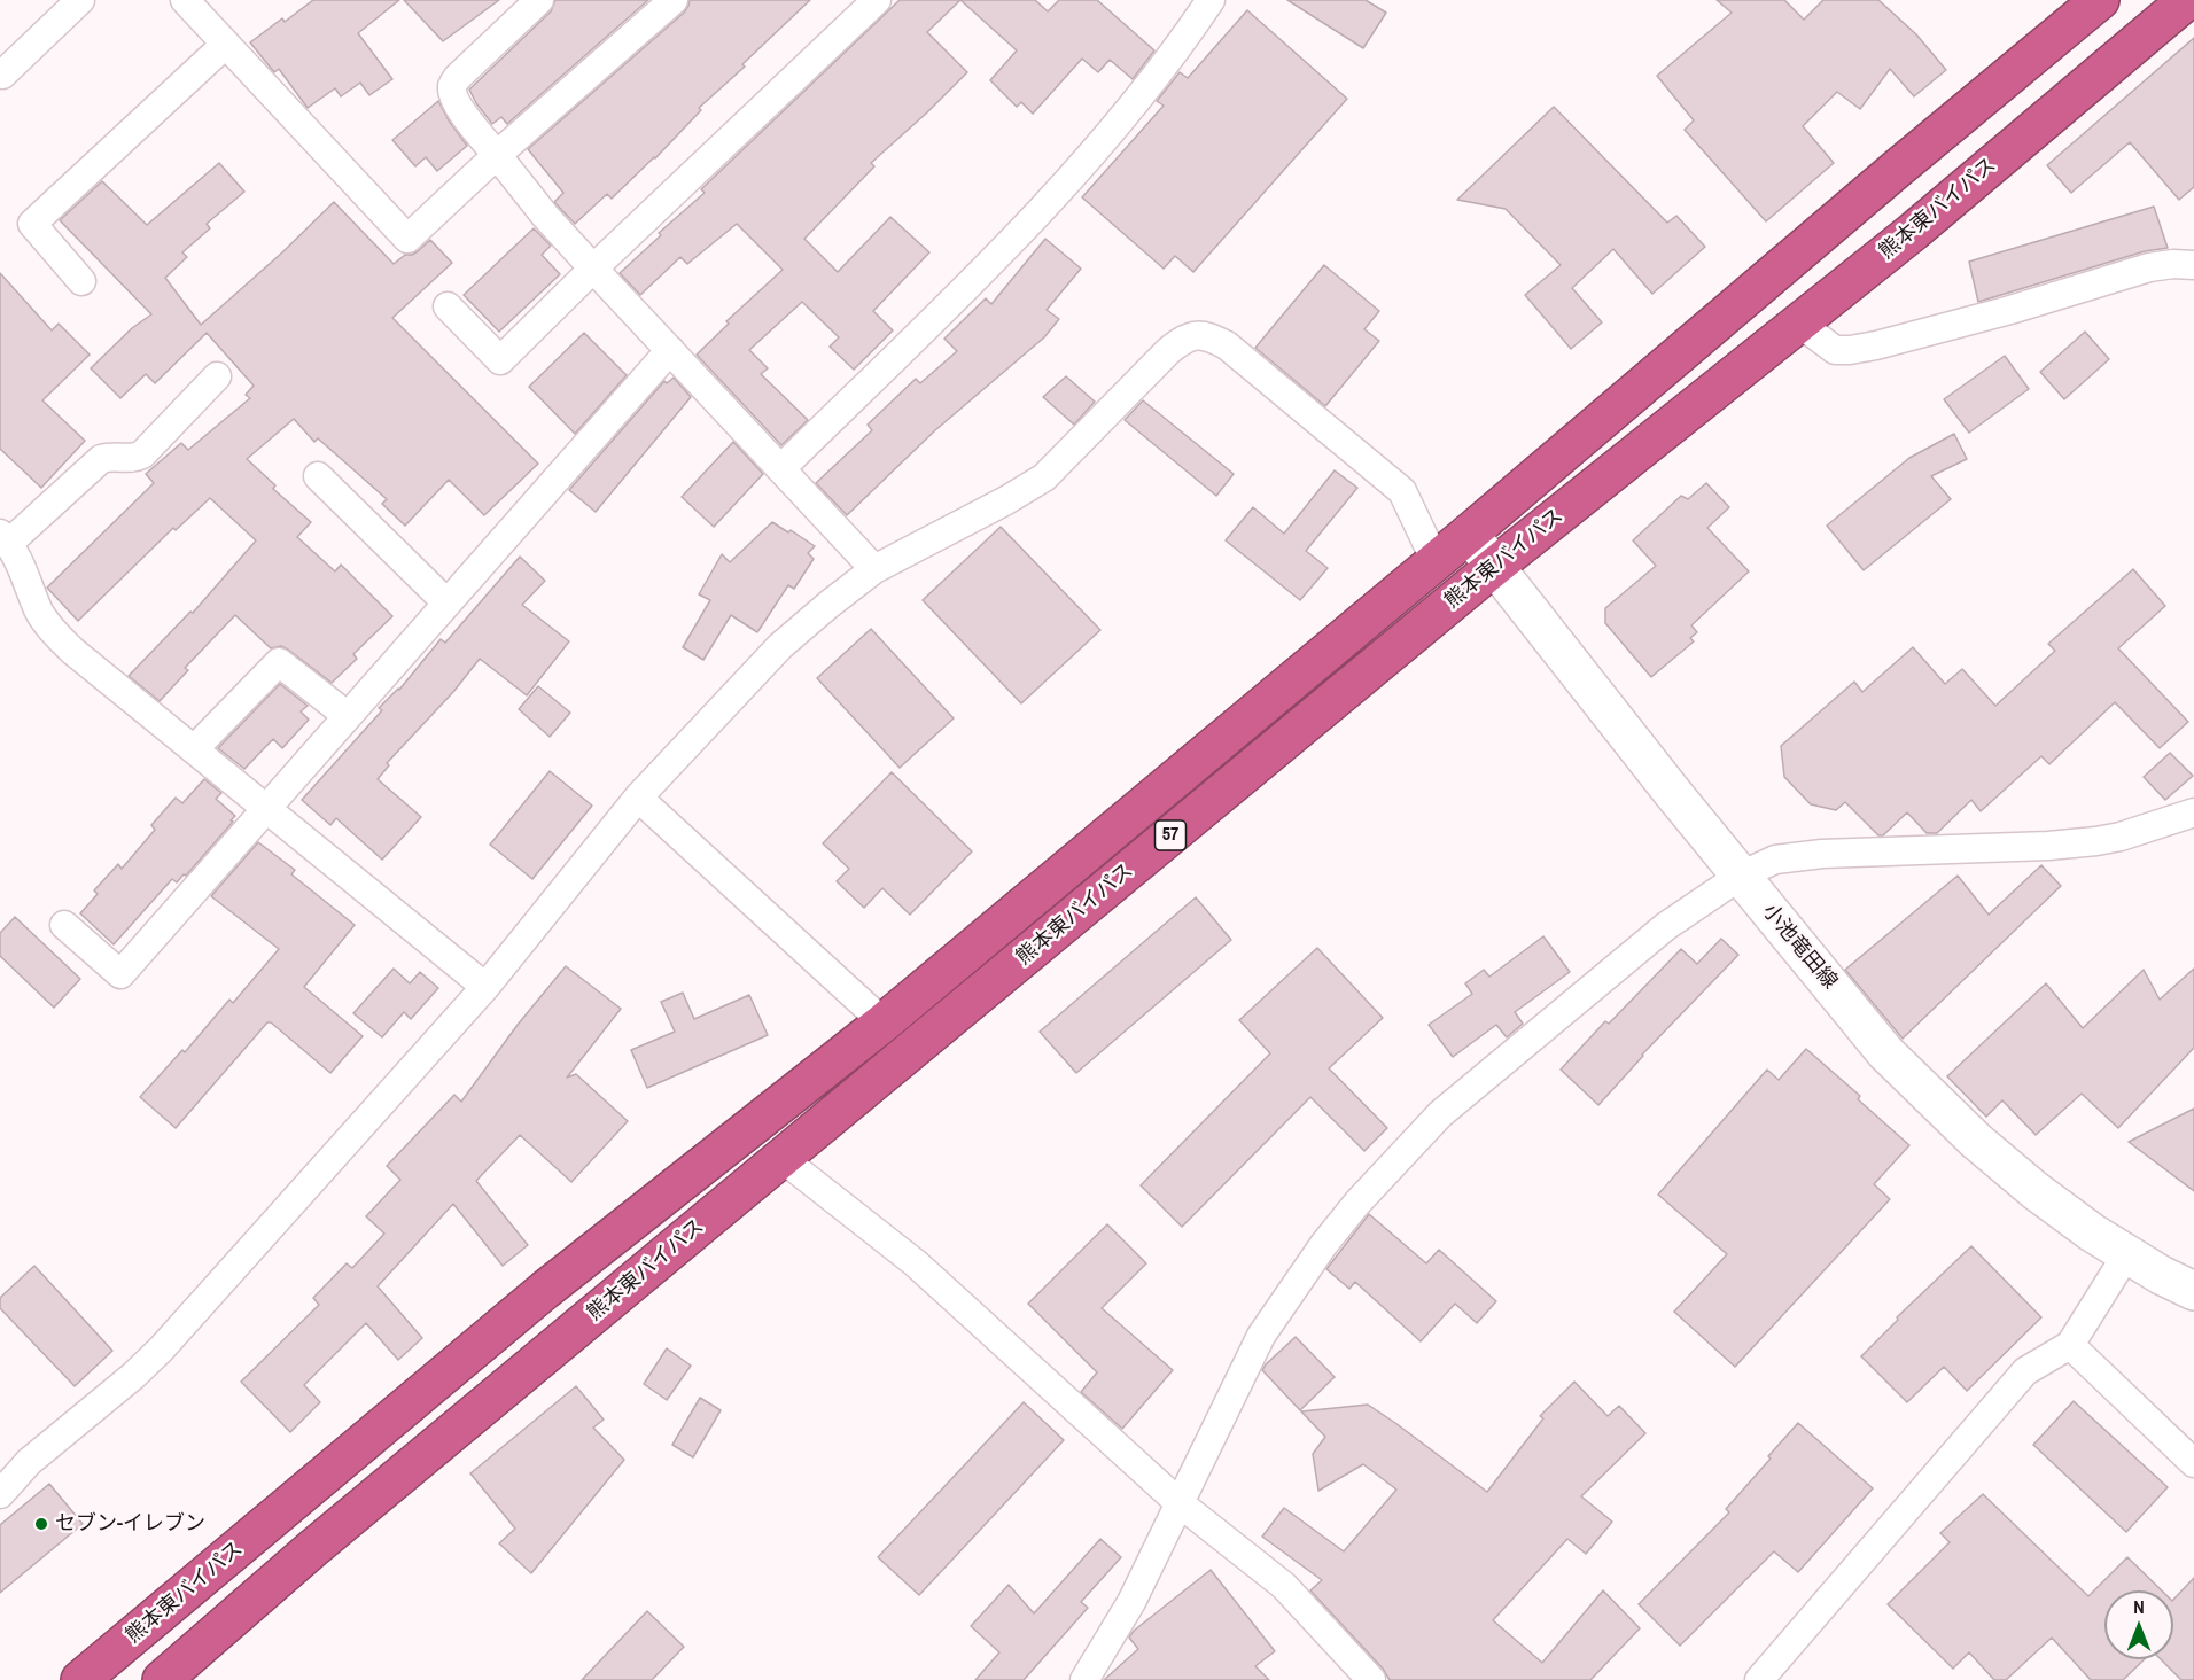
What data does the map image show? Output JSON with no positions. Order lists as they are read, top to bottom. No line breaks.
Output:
{"streets":{"highway":["熊本東バイパス","57"],"main road":["小池竜田線"]},"crossings":[["熊本東バイパス","小池竜田線"]],"places":["セブン-イレブン"],"north":"top"}
